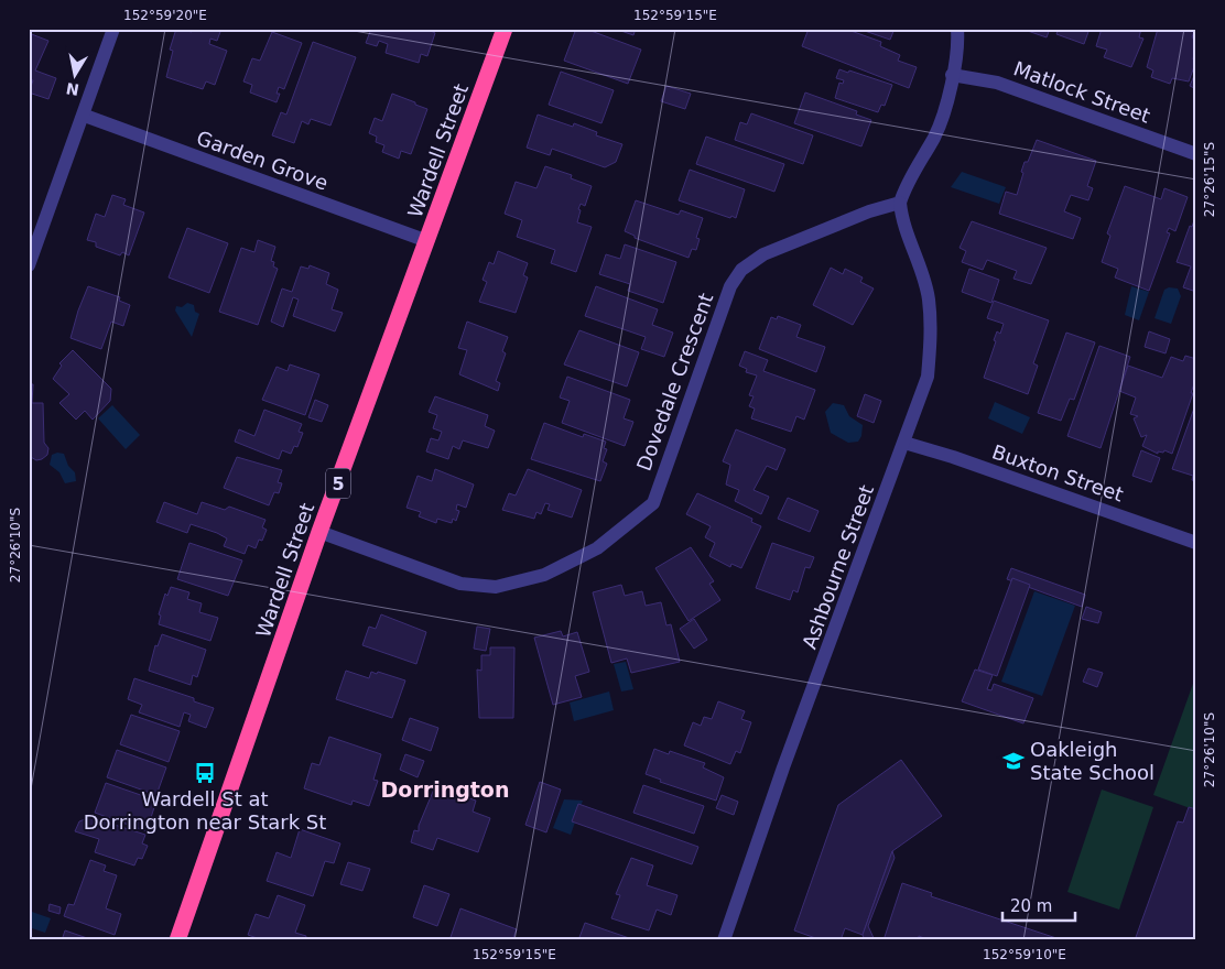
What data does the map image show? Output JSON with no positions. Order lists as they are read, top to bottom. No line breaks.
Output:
{"streets":{"highway":["Wardell Street","5"],"street":["Matlock Street","Garden Grove","Dovedale Crescent","Buxton Street","Ashbourne Street"]},"crossings":[["Wardell Street","Garden Grove"],["Wardell Street","Dovedale Crescent"],["Dovedale Crescent","Ashbourne Street"],["Buxton Street","Ashbourne Street"]],"districts":["Dorrington"],"places":{"school or university":["Oakleigh State School"],"bus stop":["Wardell St at Dorrington near Stark St"]},"scale_bar":"20 m","north":"bottom","coordinates":["152°59'20\"E","152°59'15\"E","27°26'15\"S","27°26'10\"S","152°59'10\"E"]}
